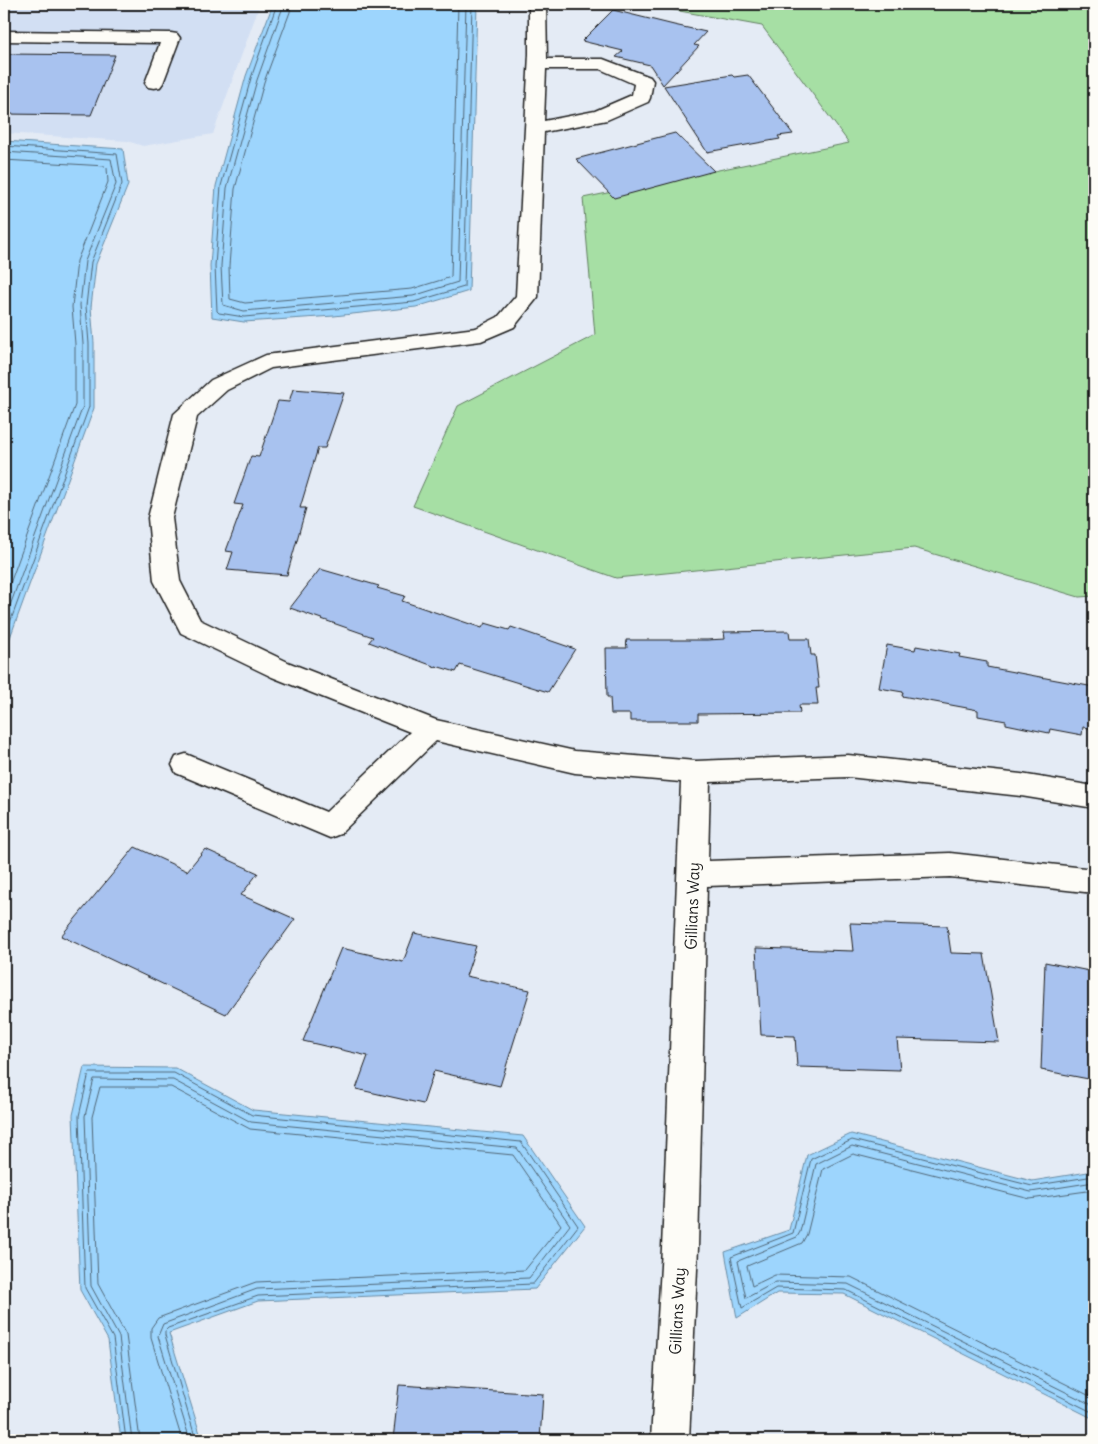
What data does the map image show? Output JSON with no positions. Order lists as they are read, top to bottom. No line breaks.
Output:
{"streets":{"street":["Gillians Way"]}}
